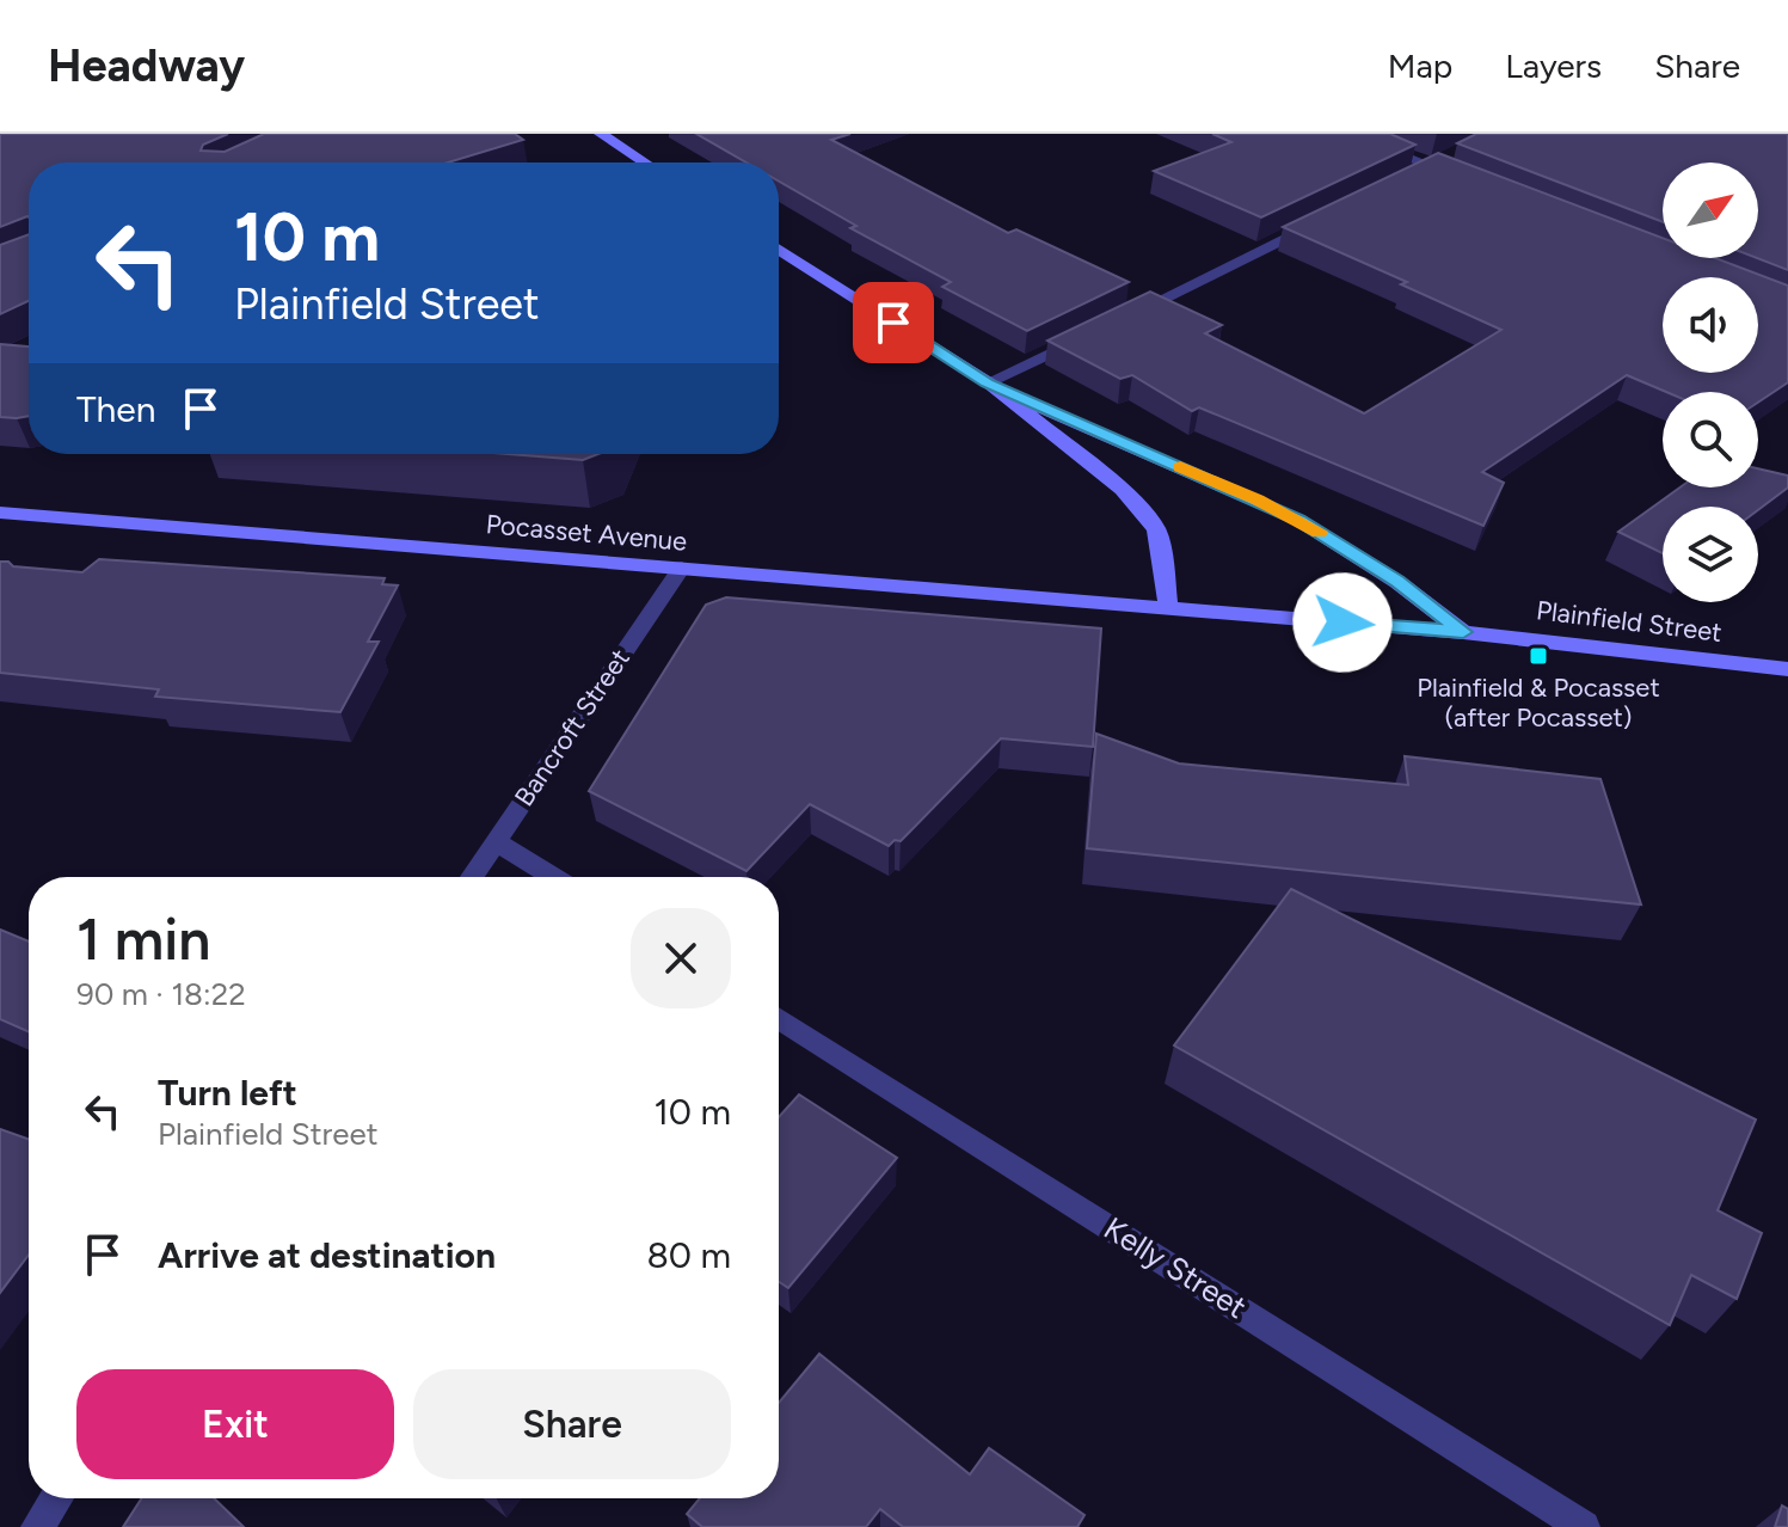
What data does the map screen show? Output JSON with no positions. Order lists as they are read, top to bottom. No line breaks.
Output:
{"streets":{"main road":["Pocasset Avenue","Plainfield Street"],"street":["Bancroft Street","Kelly Street"]},"crossings":[["Pocasset Avenue","Plainfield Street"],["Pocasset Avenue","Bancroft Street"]],"places":{"transit":["Plainfield & Pocasset (after Pocasset)"]},"north":"top right","page":{"header":"Headway","nav":["Map","Layers","Share"],"turn":["10 m","Plainfield Street"],"then":"Then","heading":["1 min","90 m · 18:22"],"list":[{"name":"Turn left","note":"Plainfield Street","value":"10 m"},{"name":"Arrive at destination","value":"80 m"}],"buttons":["Exit","Share"]}}
